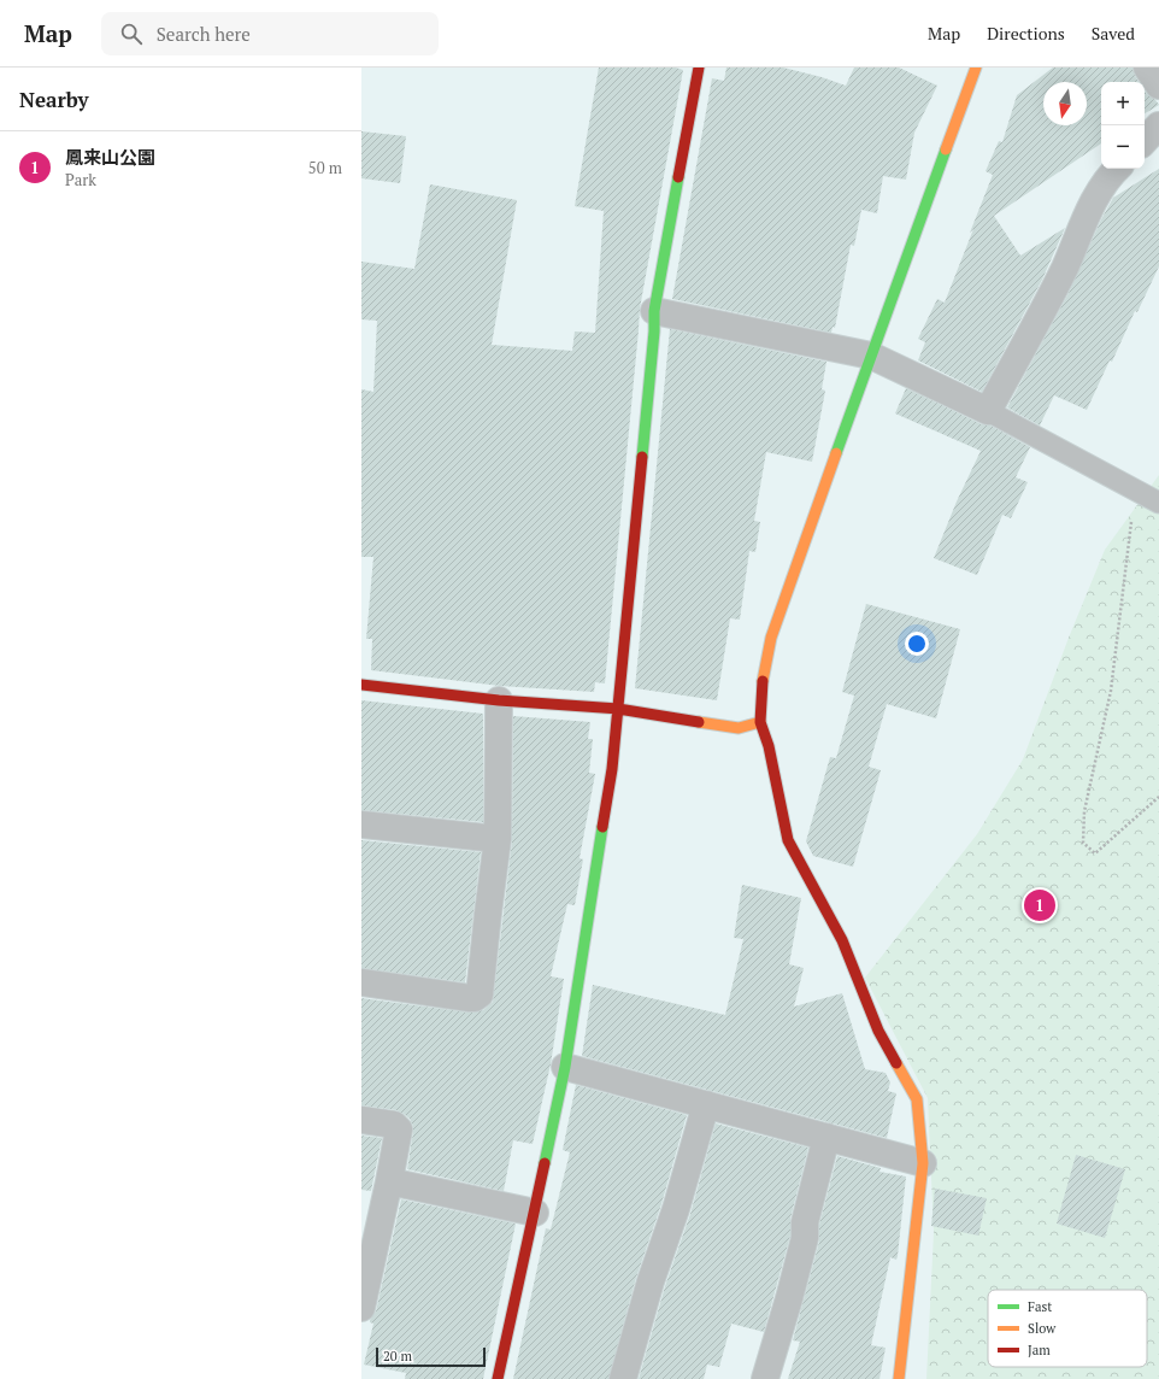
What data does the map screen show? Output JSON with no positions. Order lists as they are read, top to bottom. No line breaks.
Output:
{"legend":["Fast","Slow","Jam"],"scale_bar":"20 m","north":"bottom","page":{"header":"Map","search":"Search here","nav":["Map","Directions","Saved"],"heading":"Nearby","map_buttons":["+","−"],"list":[{"mark":"1","name":"鳳来山公園","note":"Park","value":"50 m"}],"pins":"1","scale":"20 m"}}
